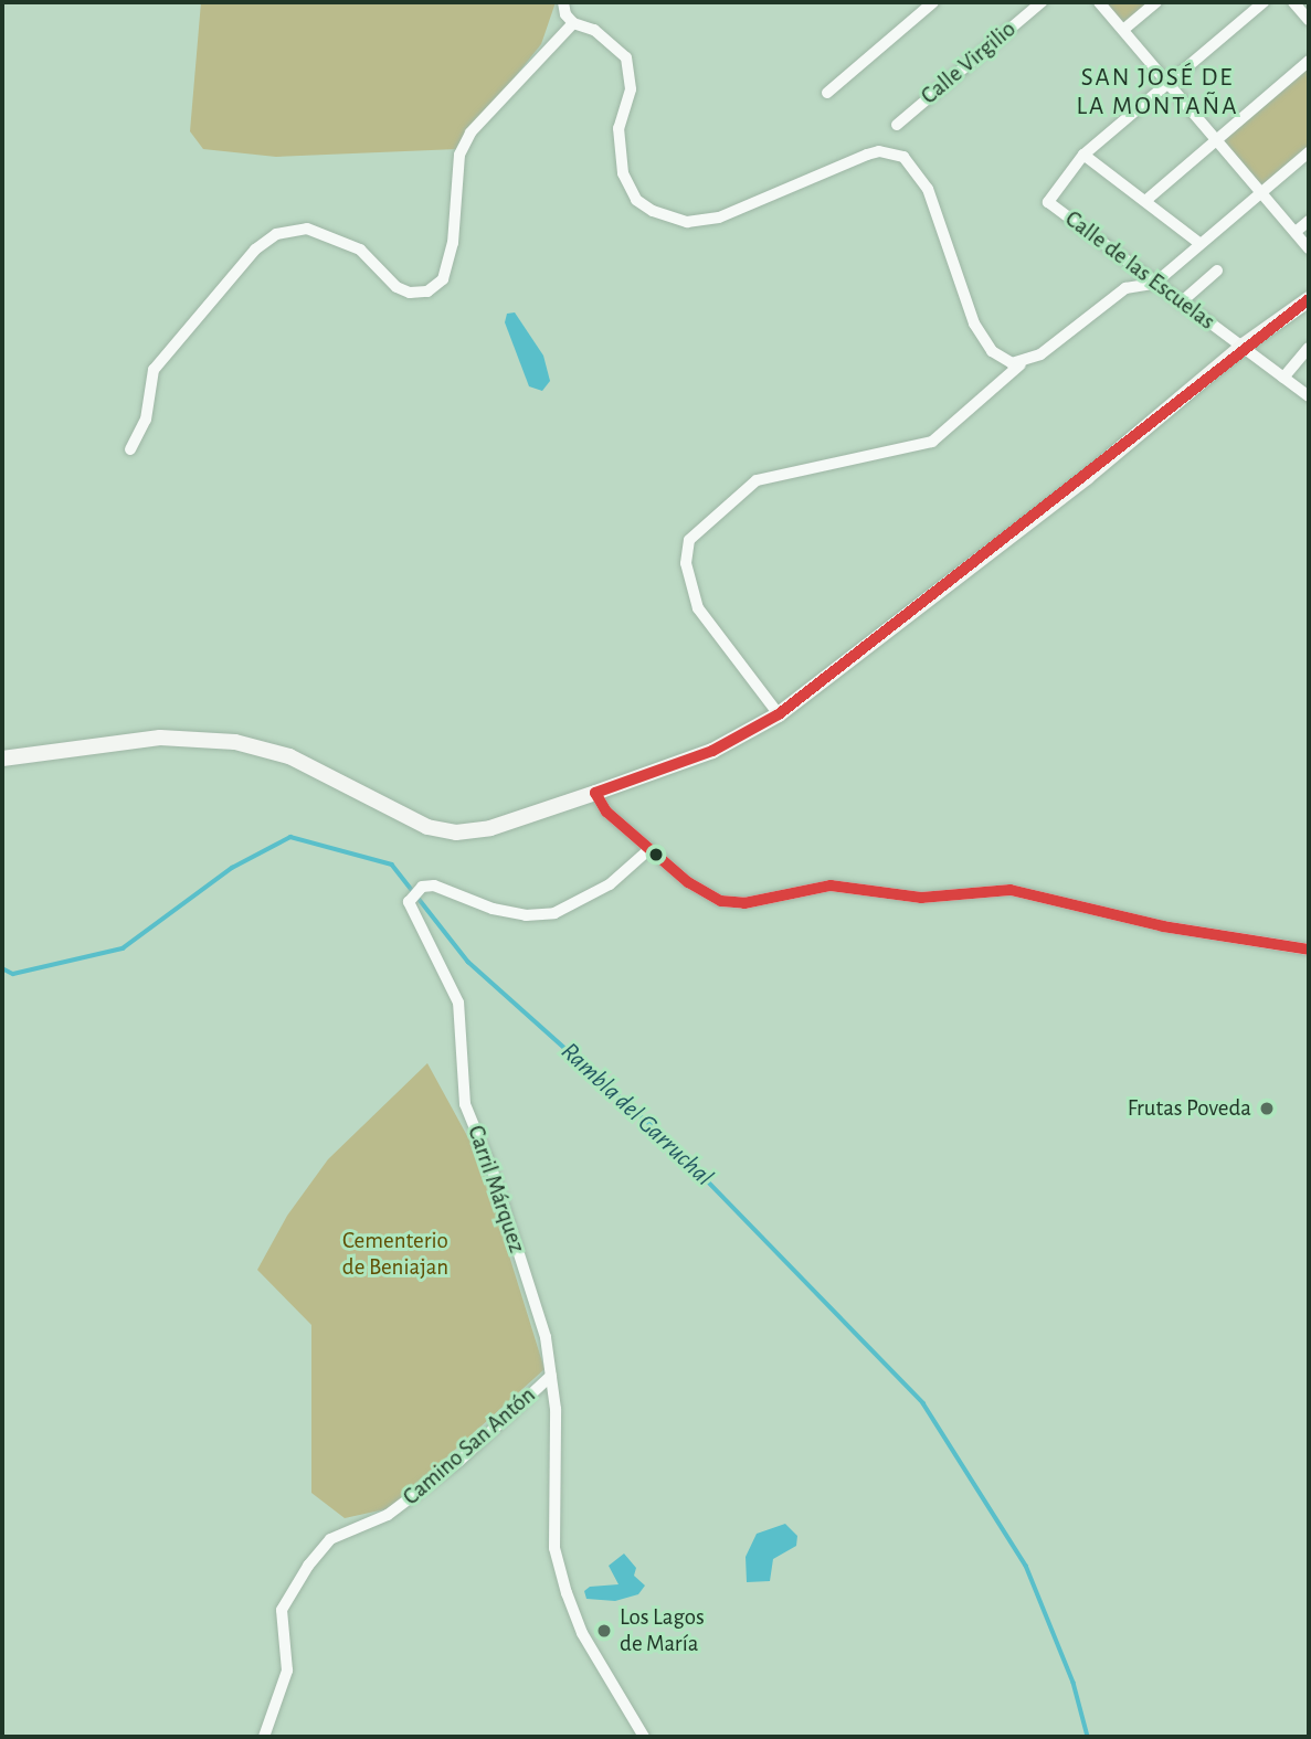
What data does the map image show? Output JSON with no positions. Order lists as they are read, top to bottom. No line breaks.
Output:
{"streets":{"street":["Calle Virgilio","Calle de las Escuelas","Carril Márquez","Camino San Antón"]},"crossings":[["Carril Márquez","Camino San Antón"]],"districts":["SAN JOSÉ DE LA MONTAÑA"],"water":["Rambla del Garruchal"],"parks":["Cementerio de Beniajan"],"places":["Frutas Poveda","Los Lagos de María"]}
